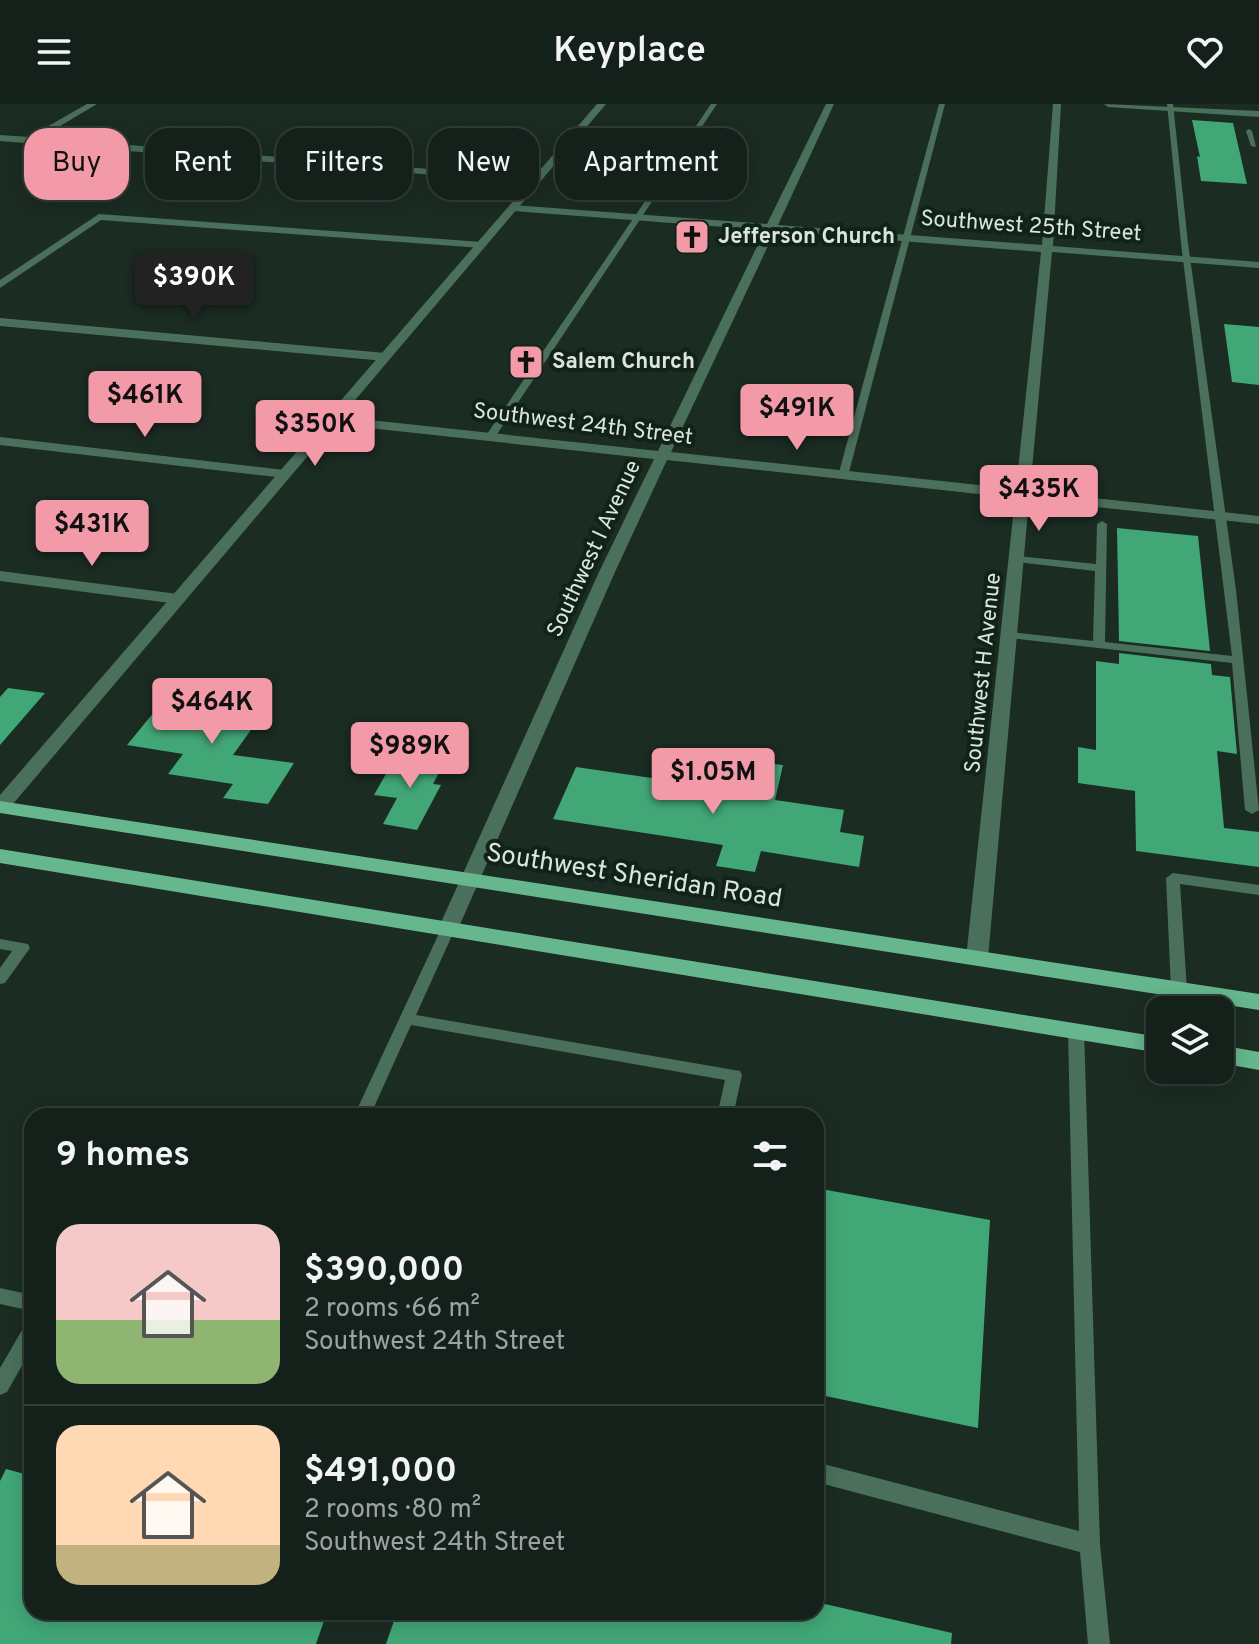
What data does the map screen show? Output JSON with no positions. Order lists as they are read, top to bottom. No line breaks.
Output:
{"streets":{"main road":["Southwest Sheridan Road"],"street":["Southwest 25th Street","Southwest 24th Street","Southwest I Avenue","Southwest H Avenue"]},"crossings":[["Southwest 25th Street","Southwest I Avenue"],["Southwest 25th Street","Southwest H Avenue"],["Southwest 24th Street","Southwest I Avenue"],["Southwest 24th Street","Southwest H Avenue"],["Southwest I Avenue","Southwest Sheridan Road"],["Southwest H Avenue","Southwest Sheridan Road"]],"places":{"church":["Jefferson Church","Salem Church"]},"page":{"header":"Keyplace","chip":["Buy","Rent","Filters","New","Apartment"],"price":["$390K","$461K","$491K","$350K","$435K","$431K","$464K","$989K","$1.05M"],"heading":"9 homes","list":[{"name":"$390,000","note":"2 rooms · 66 m² · Southwest 24th Street"},{"name":"$491,000","note":"2 rooms · 80 m² · Southwest 24th Street"}]}}
